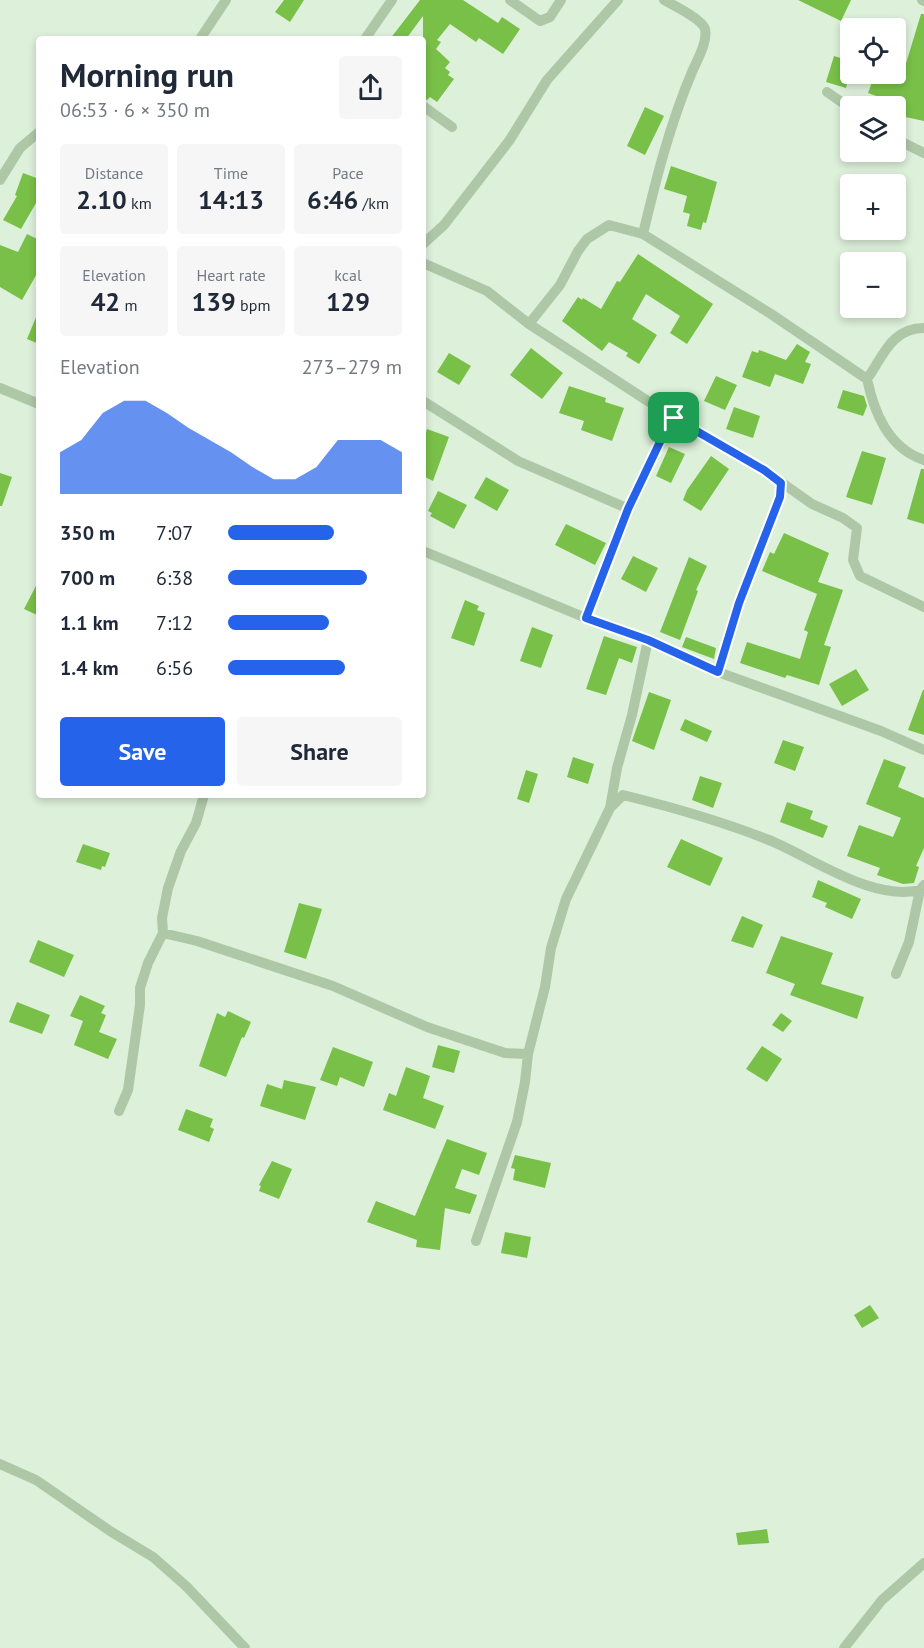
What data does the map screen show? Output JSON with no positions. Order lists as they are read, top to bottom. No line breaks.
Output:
{"page":{"map_buttons":["+","−"],"heading":["Morning run","06:53 · 6 × 350 m"],"stats":[["Distance","2.10 km"],["Time","14:13"],["Pace","6:46 /km"],["Elevation","42 m"],["Heart rate","139 bpm"],["kcal","129"]],"chart":["Elevation","273–279 m"],"list":[{"name":"350 m","note":"7:07"},{"name":"700 m","note":"6:38"},{"name":"1.1 km","note":"7:12"},{"name":"1.4 km","note":"6:56"}],"buttons":["Save","Share"]}}
